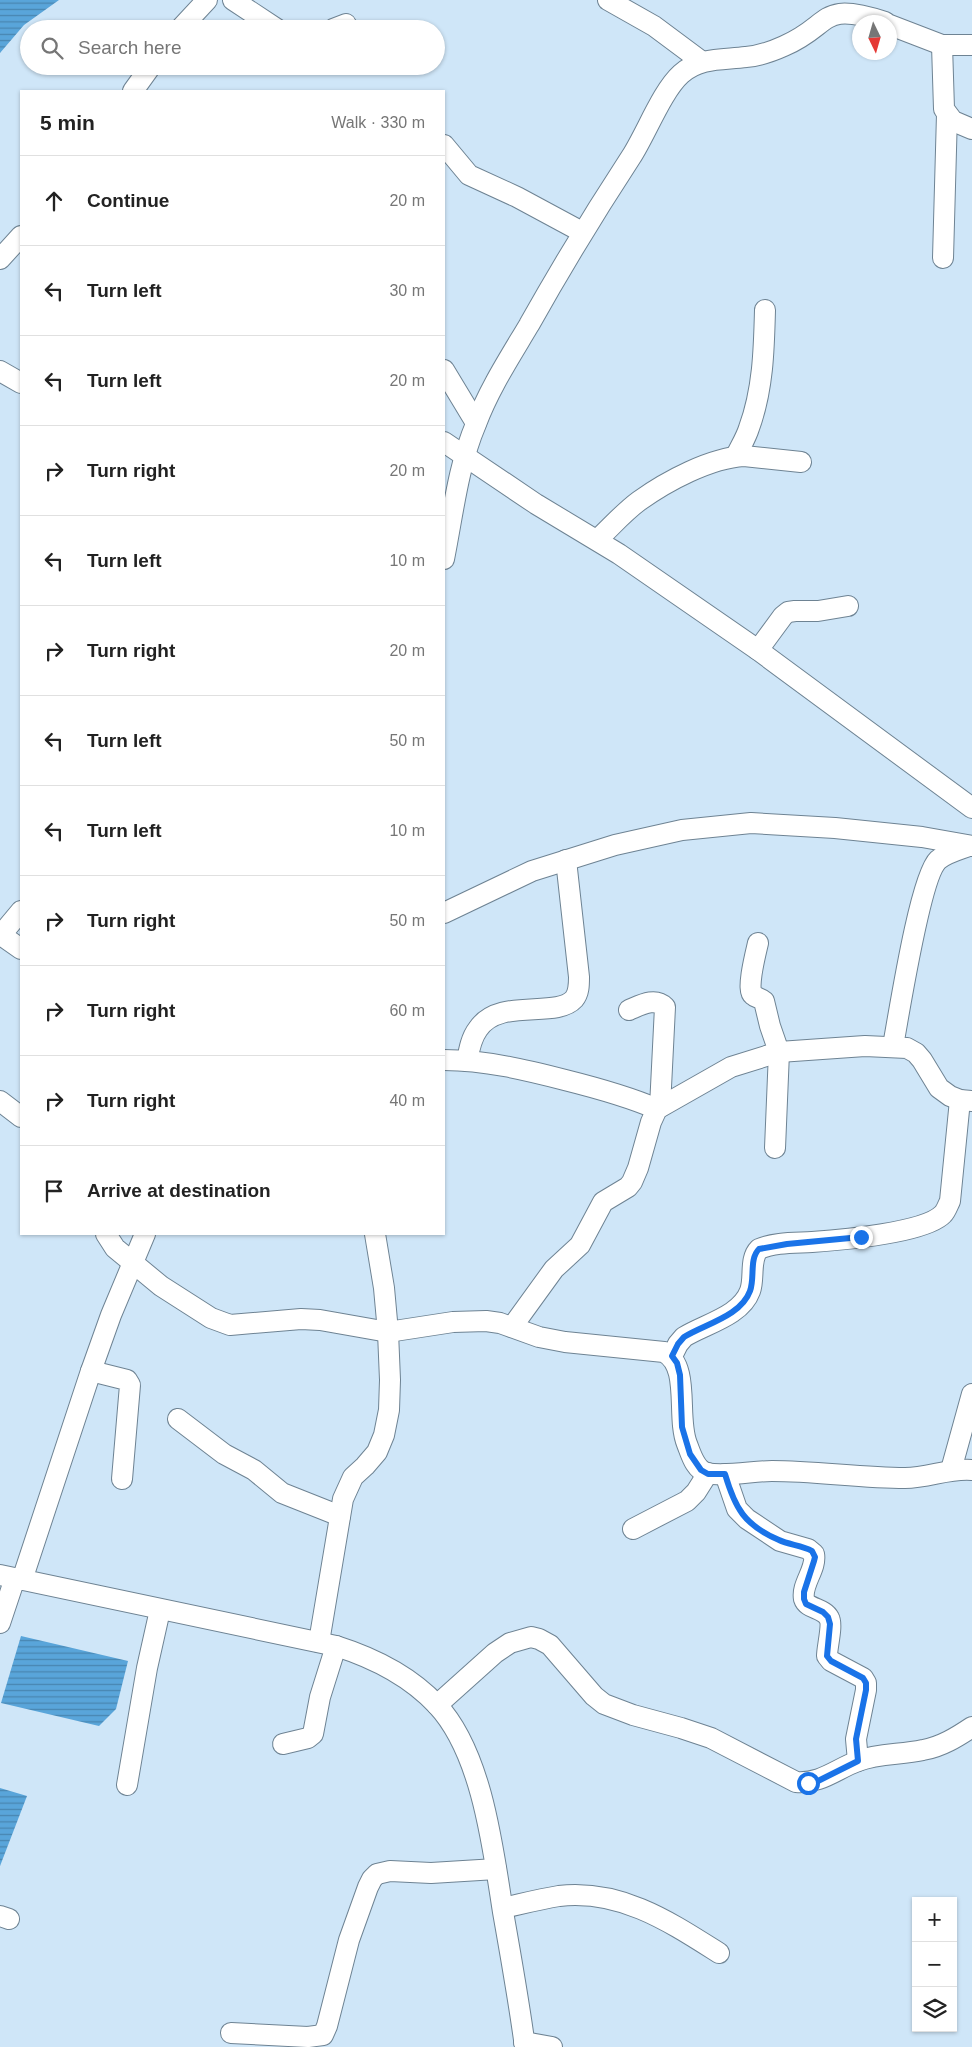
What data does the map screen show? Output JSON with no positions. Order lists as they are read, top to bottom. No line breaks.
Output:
{"north":"bottom","page":{"search":"Search here","heading":["5 min","Walk · 330 m"],"list":[["Continue","20 m"],["Turn left","30 m"],["Turn left","20 m"],["Turn right","20 m"],["Turn left","10 m"],["Turn right","20 m"],["Turn left","50 m"],["Turn left","10 m"],["Turn right","50 m"],["Turn right","60 m"],["Turn right","40 m"],"Arrive at destination"],"map_buttons":["+","−"]}}
